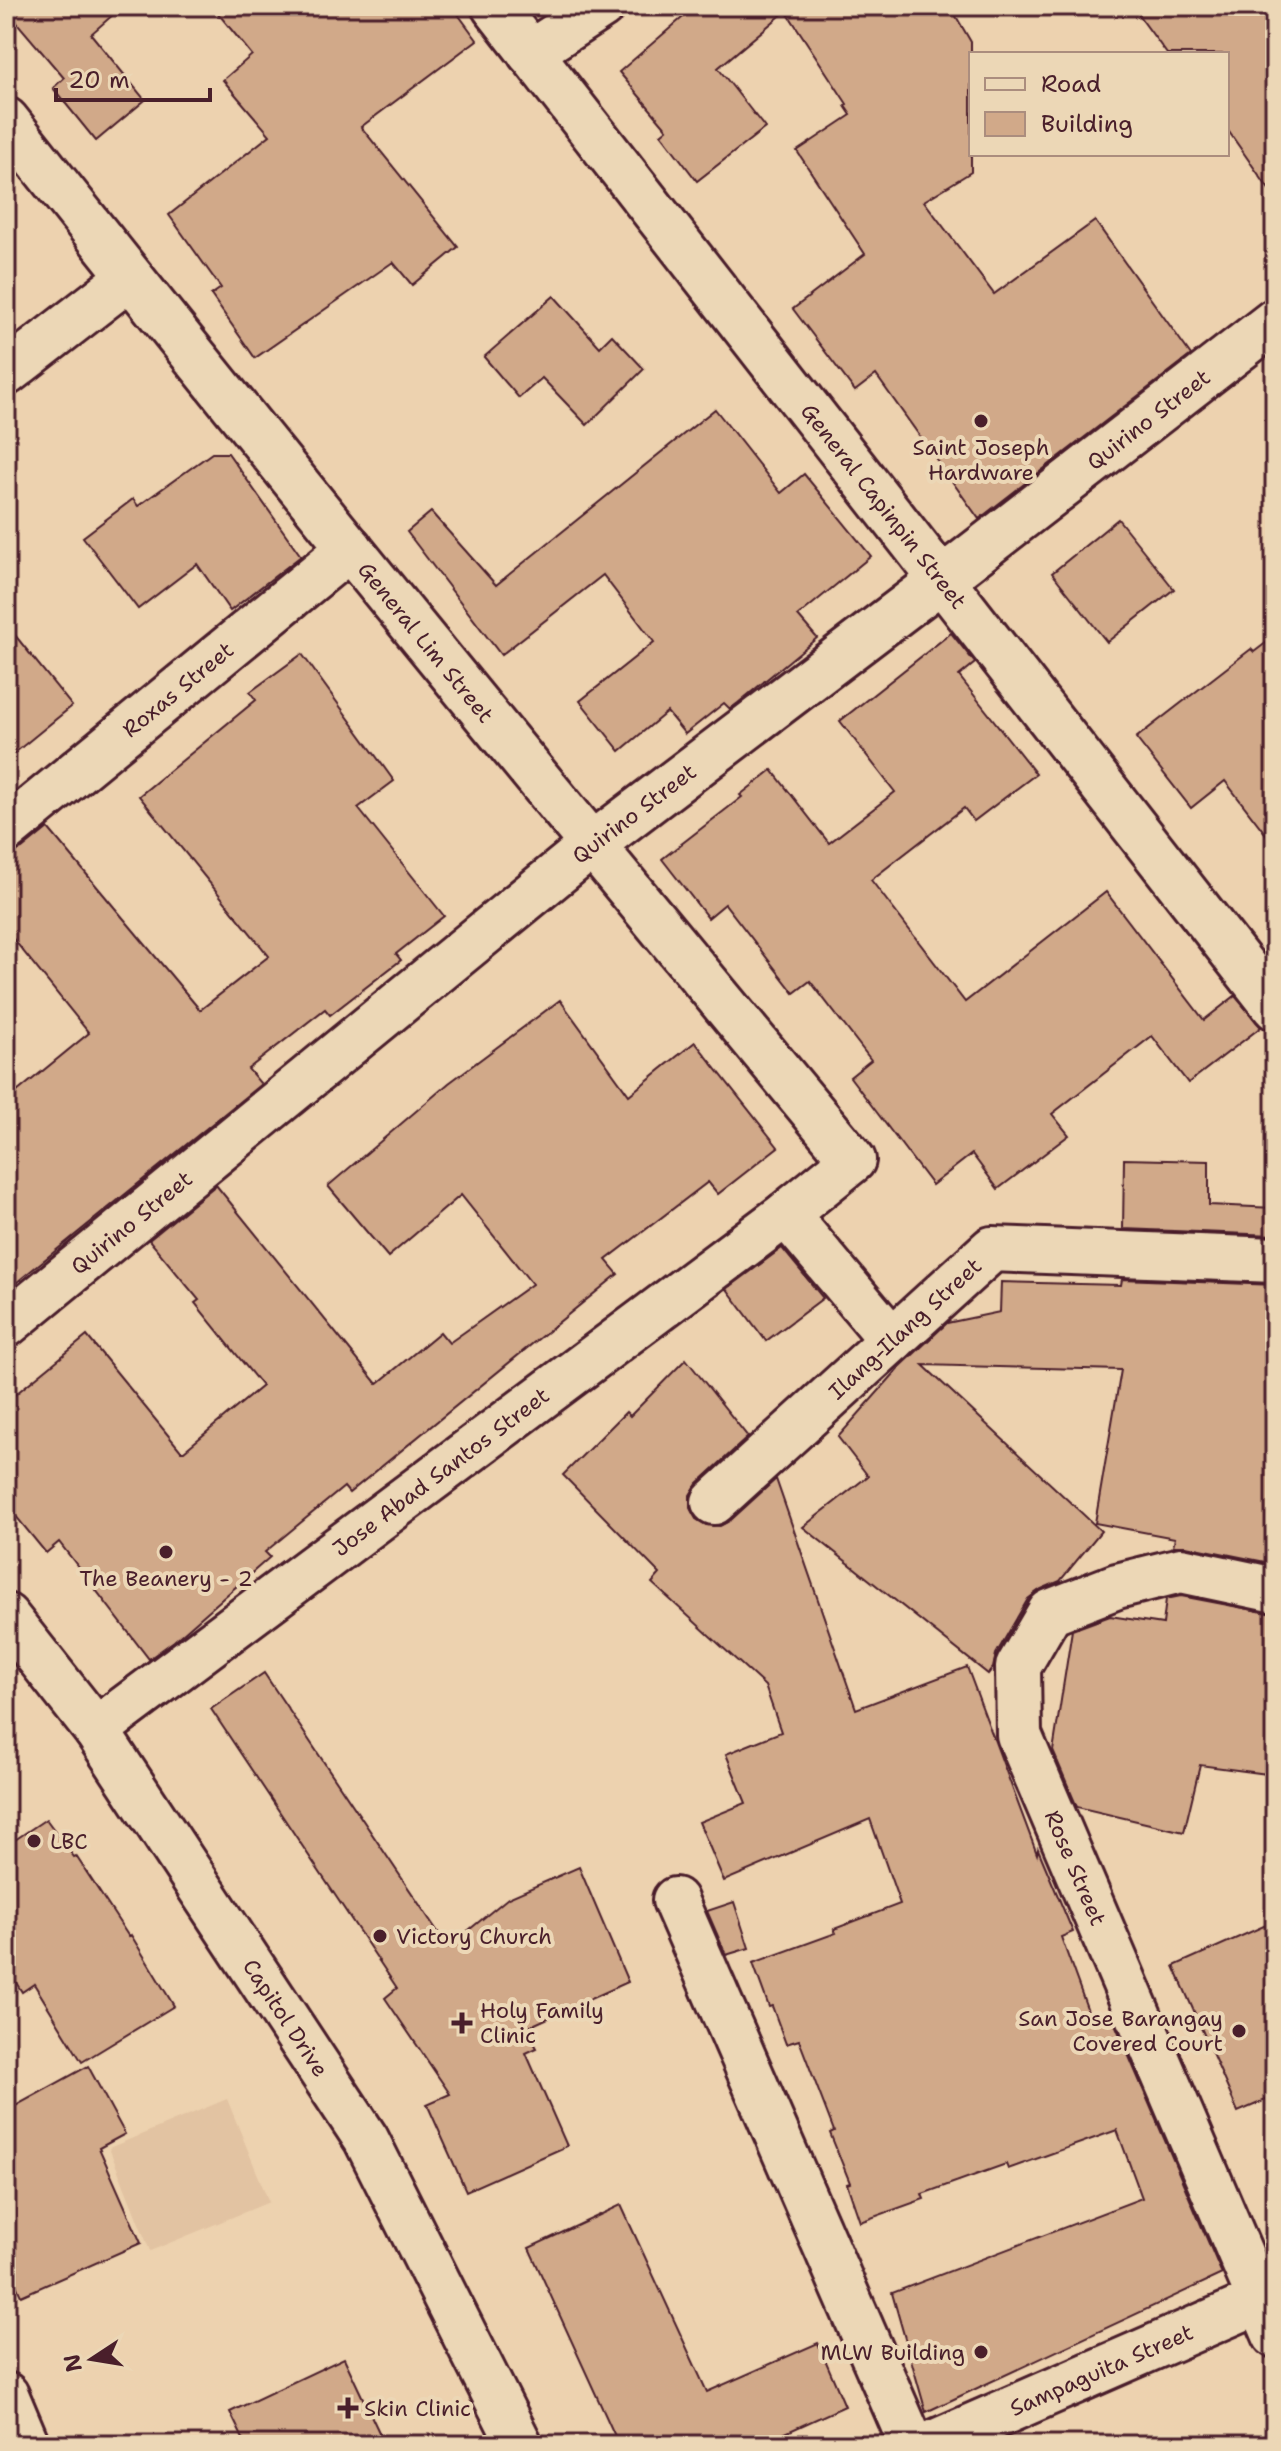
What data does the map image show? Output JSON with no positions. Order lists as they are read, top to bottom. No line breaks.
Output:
{"streets":{"street":["Quirino Street","General Capinpin Street","General Lim Street","Roxas Street","Ilang-Ilang Street","Jose Abad Santos Street","Rose Street","Capitol Drive","Sampaguita Street"]},"crossings":[["Quirino Street","General Capinpin Street"],["Quirino Street","General Lim Street"],["General Lim Street","Roxas Street"],["General Lim Street","Jose Abad Santos Street"],["Jose Abad Santos Street","Capitol Drive"],["Rose Street","Sampaguita Street"]],"places":{"other":["Saint Joseph Hardware","The Beanery - 2","LBC","Victory Church","San Jose Barangay Covered Court","MLW Building"],"health":["Holy Family Clinic","Skin Clinic"]},"legend":["Road","Building"],"scale_bar":"20 m","north":"left"}
